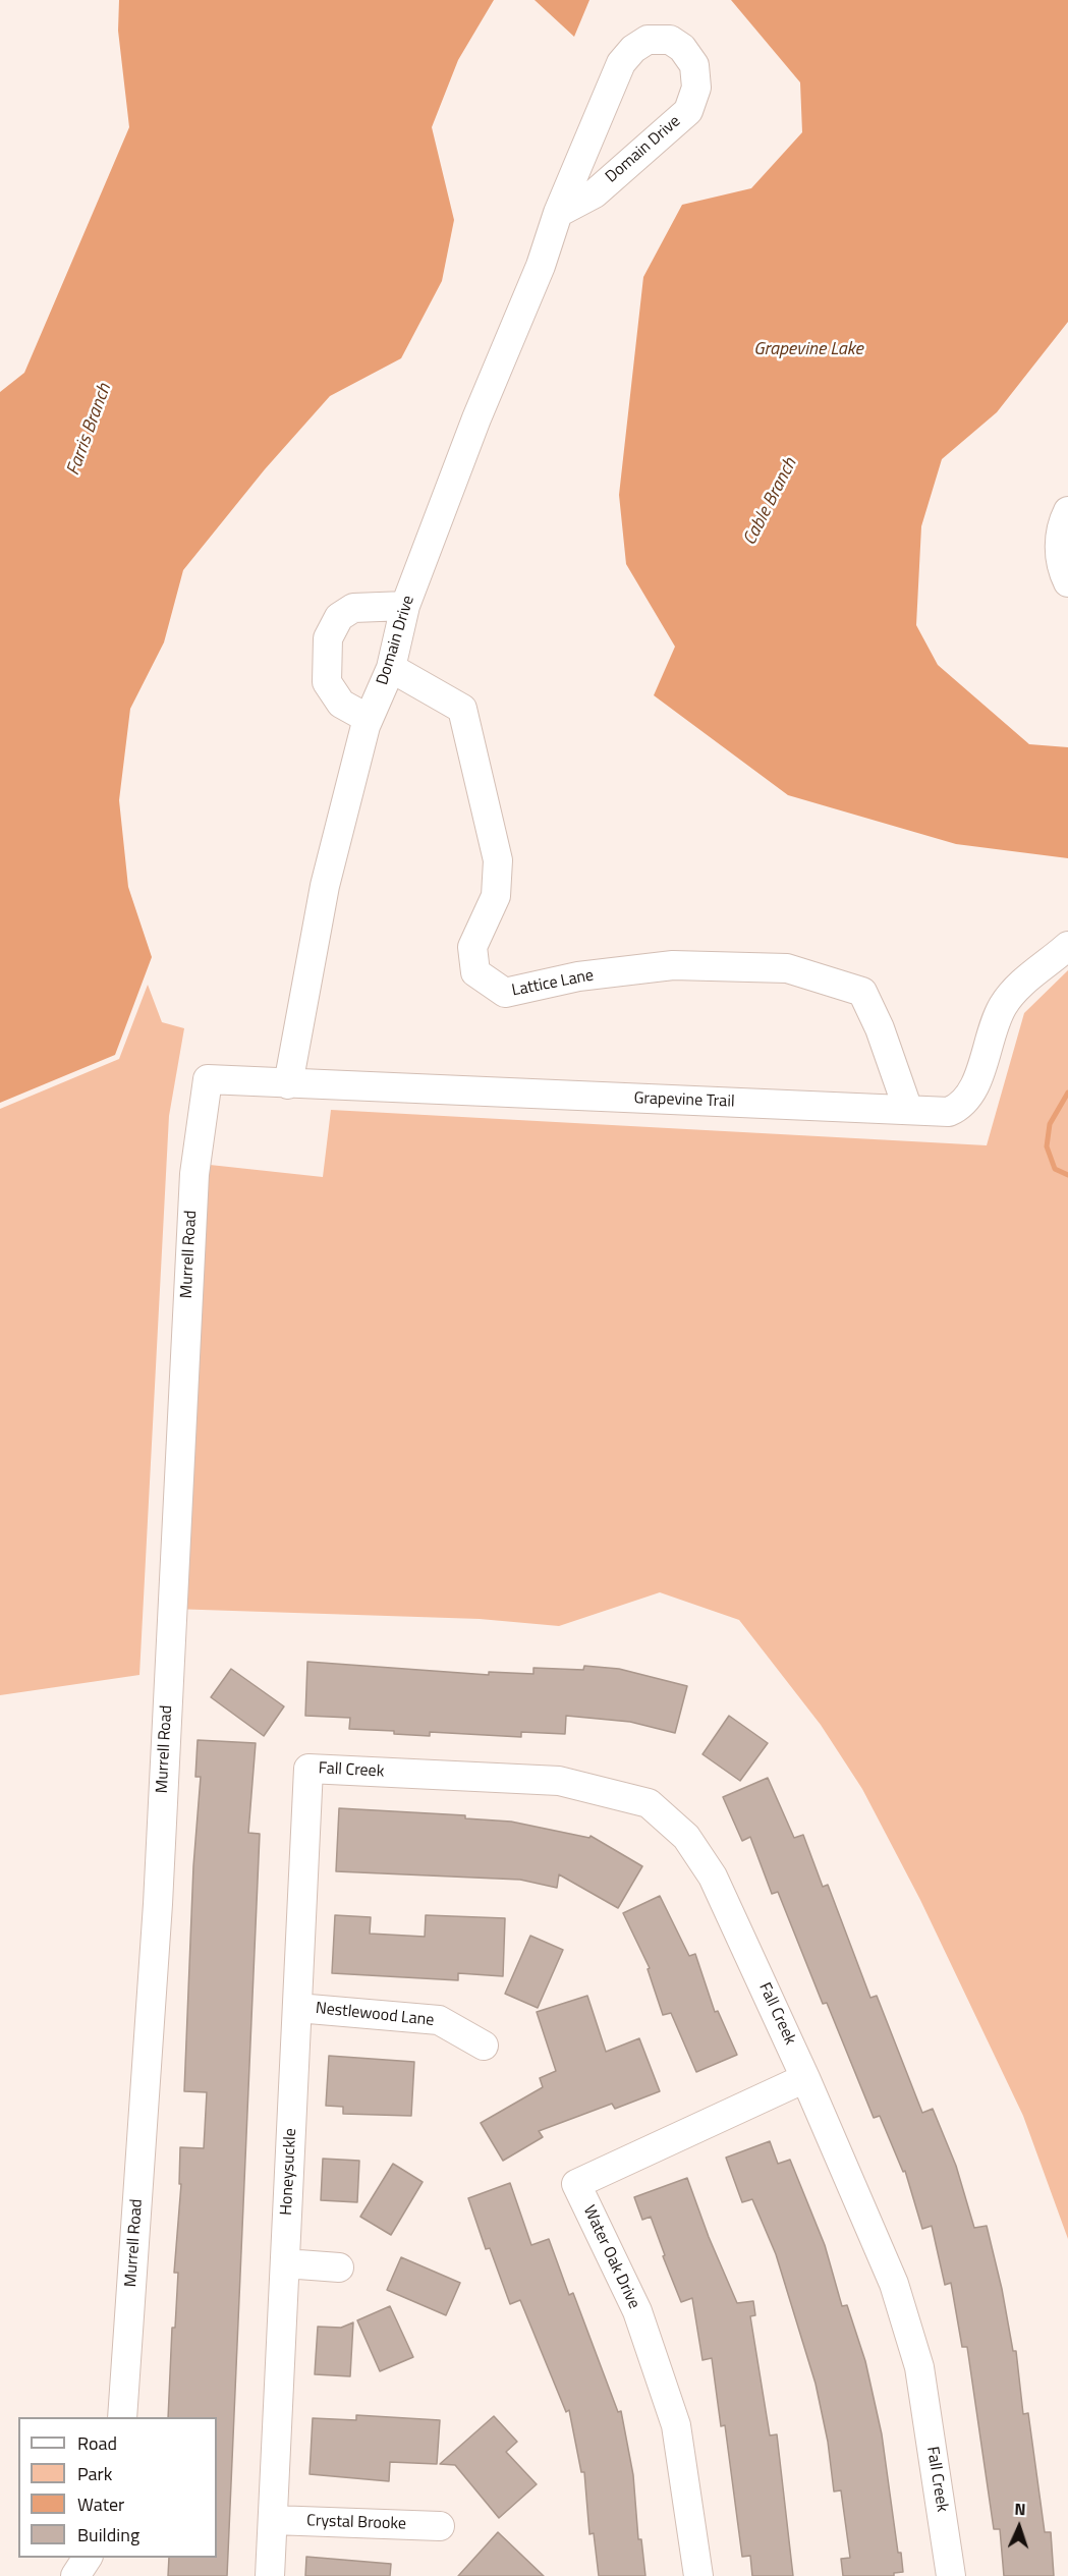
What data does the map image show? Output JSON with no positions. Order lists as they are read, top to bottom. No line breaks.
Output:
{"streets":{"street":["Domain Drive","Lattice Lane","Grapevine Trail","Murrell Road","Fall Creek","Nestlewood Lane","Honeysuckle","Water Oak Drive","Crystal Brooke"]},"crossings":[["Domain Drive","Lattice Lane"],["Domain Drive","Grapevine Trail"],["Lattice Lane","Grapevine Trail"],["Grapevine Trail","Murrell Road"],["Fall Creek","Honeysuckle"],["Fall Creek","Water Oak Drive"],["Nestlewood Lane","Honeysuckle"],["Honeysuckle","Crystal Brooke"]],"water":["Grapevine Lake","Farris Branch","Cable Branch"],"legend":["Road","Park","Water","Building"],"north":"top"}
